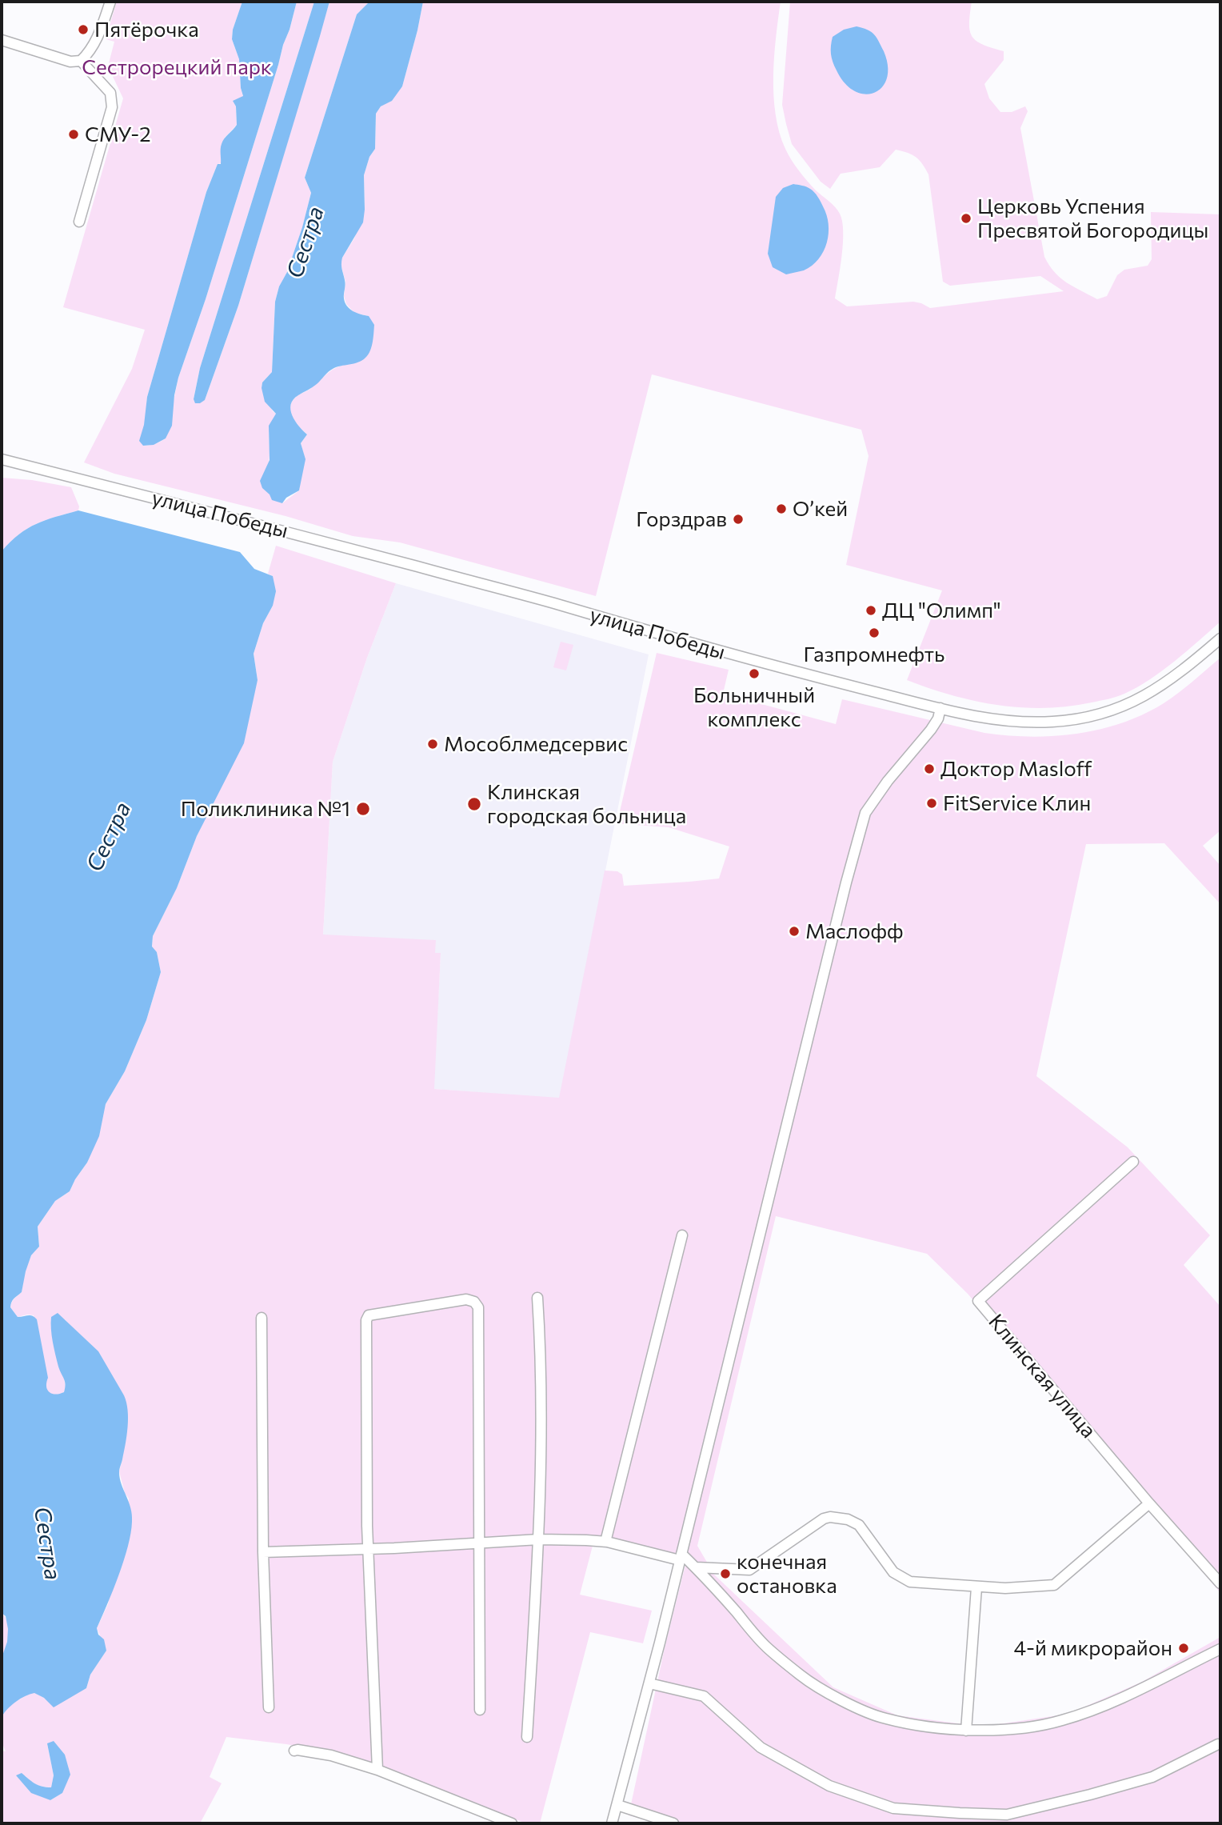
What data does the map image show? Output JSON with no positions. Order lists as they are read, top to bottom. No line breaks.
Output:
{"streets":{"street":["улица Победы","Клинская улица"]},"water":["Сестра"],"parks":["Сестрорецкий парк"],"places":["Пятёрочка","СМУ-2","Церковь Успения Пресвятой Богородицы","О’кей","Горздрав","ДЦ \"Олимп\"","Газпромнефть","Больничный комплекс","Мособлмедсервис","Доктор Masloff","FitService Клин","Клинская городская больница","Поликлиника №1","Маслофф","конечная остановка","4-й микрорайон"]}
